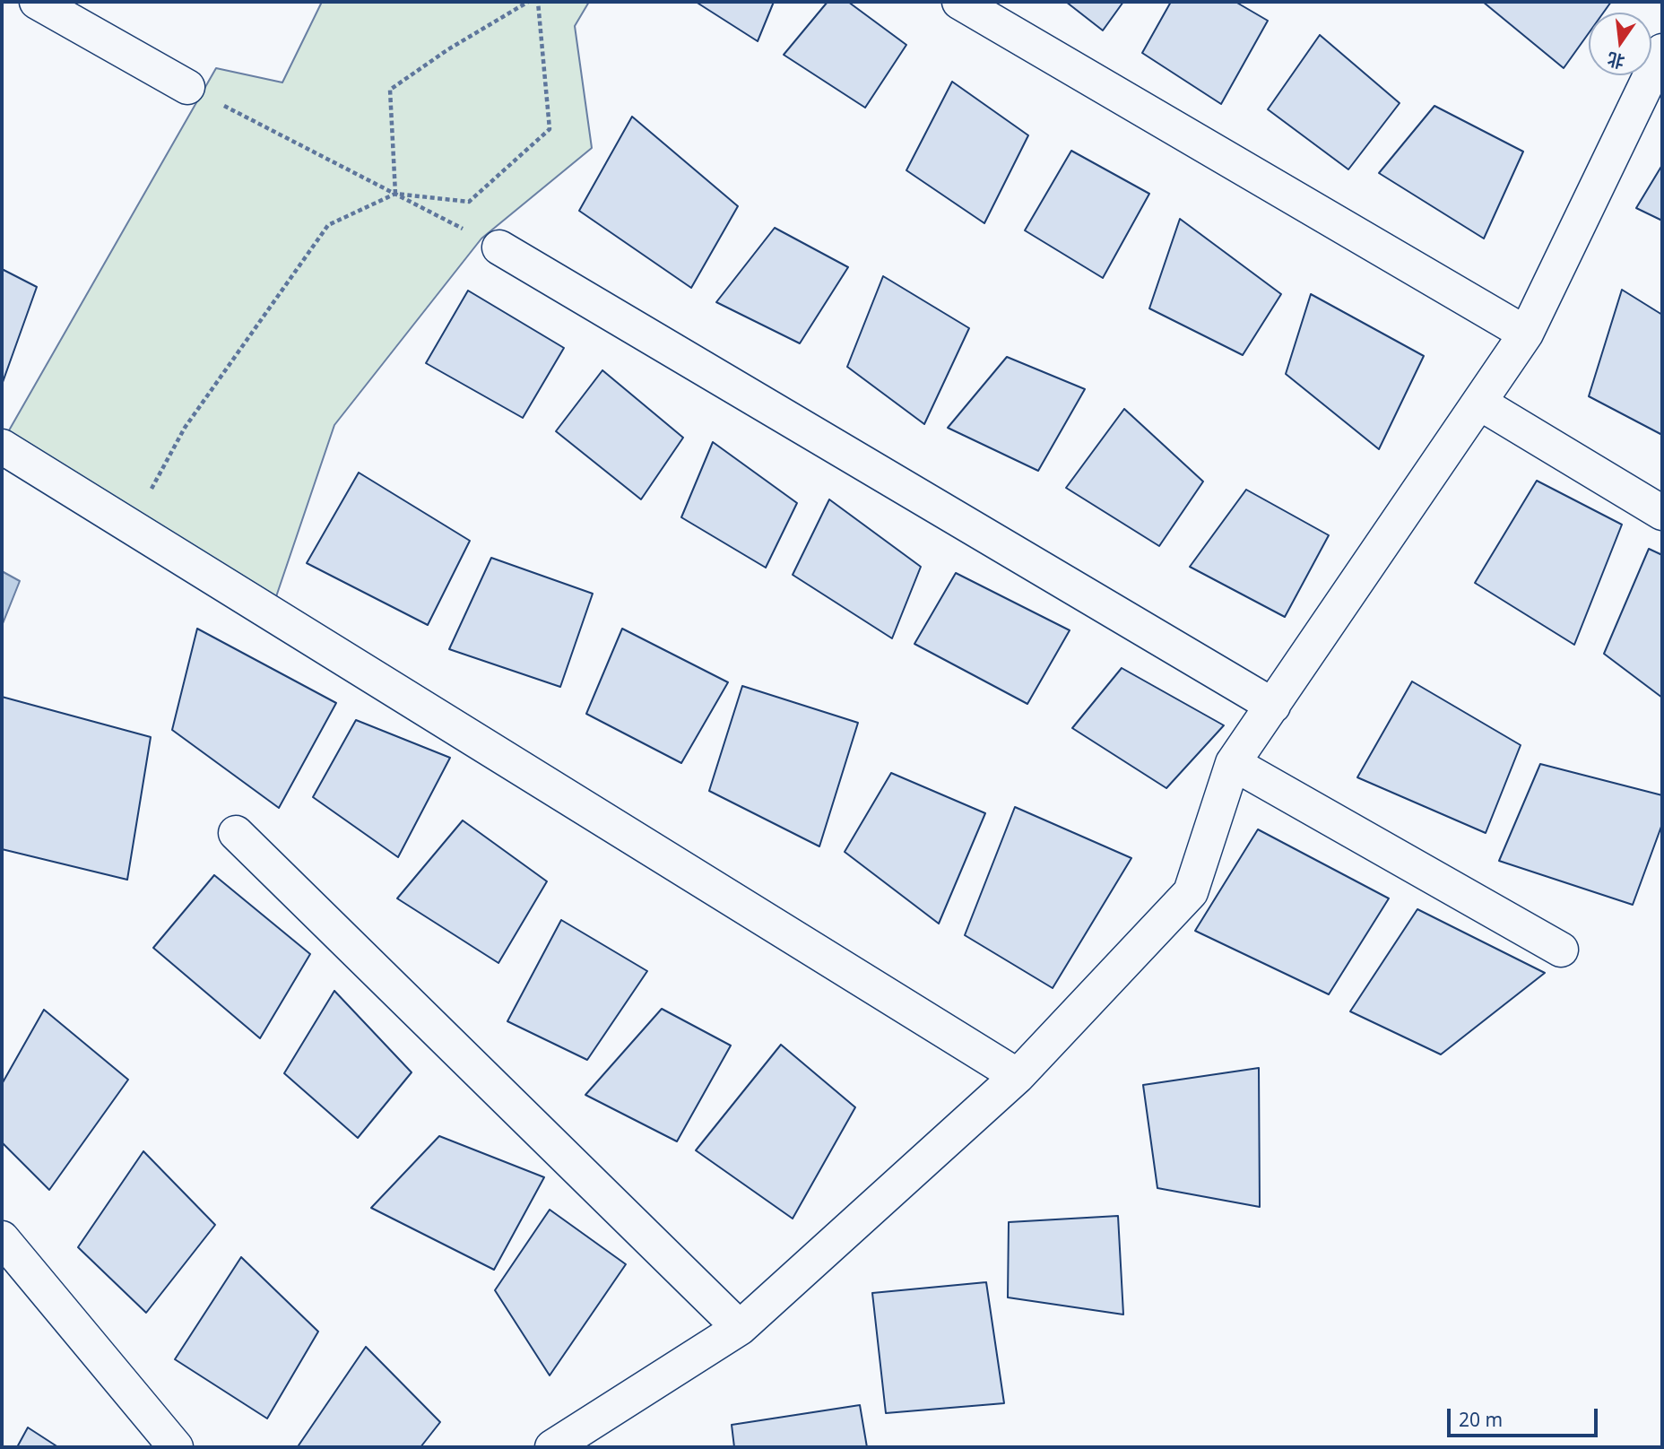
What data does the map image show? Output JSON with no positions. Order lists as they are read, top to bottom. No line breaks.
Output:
{"scale_bar":"20 m","north":"bottom"}
